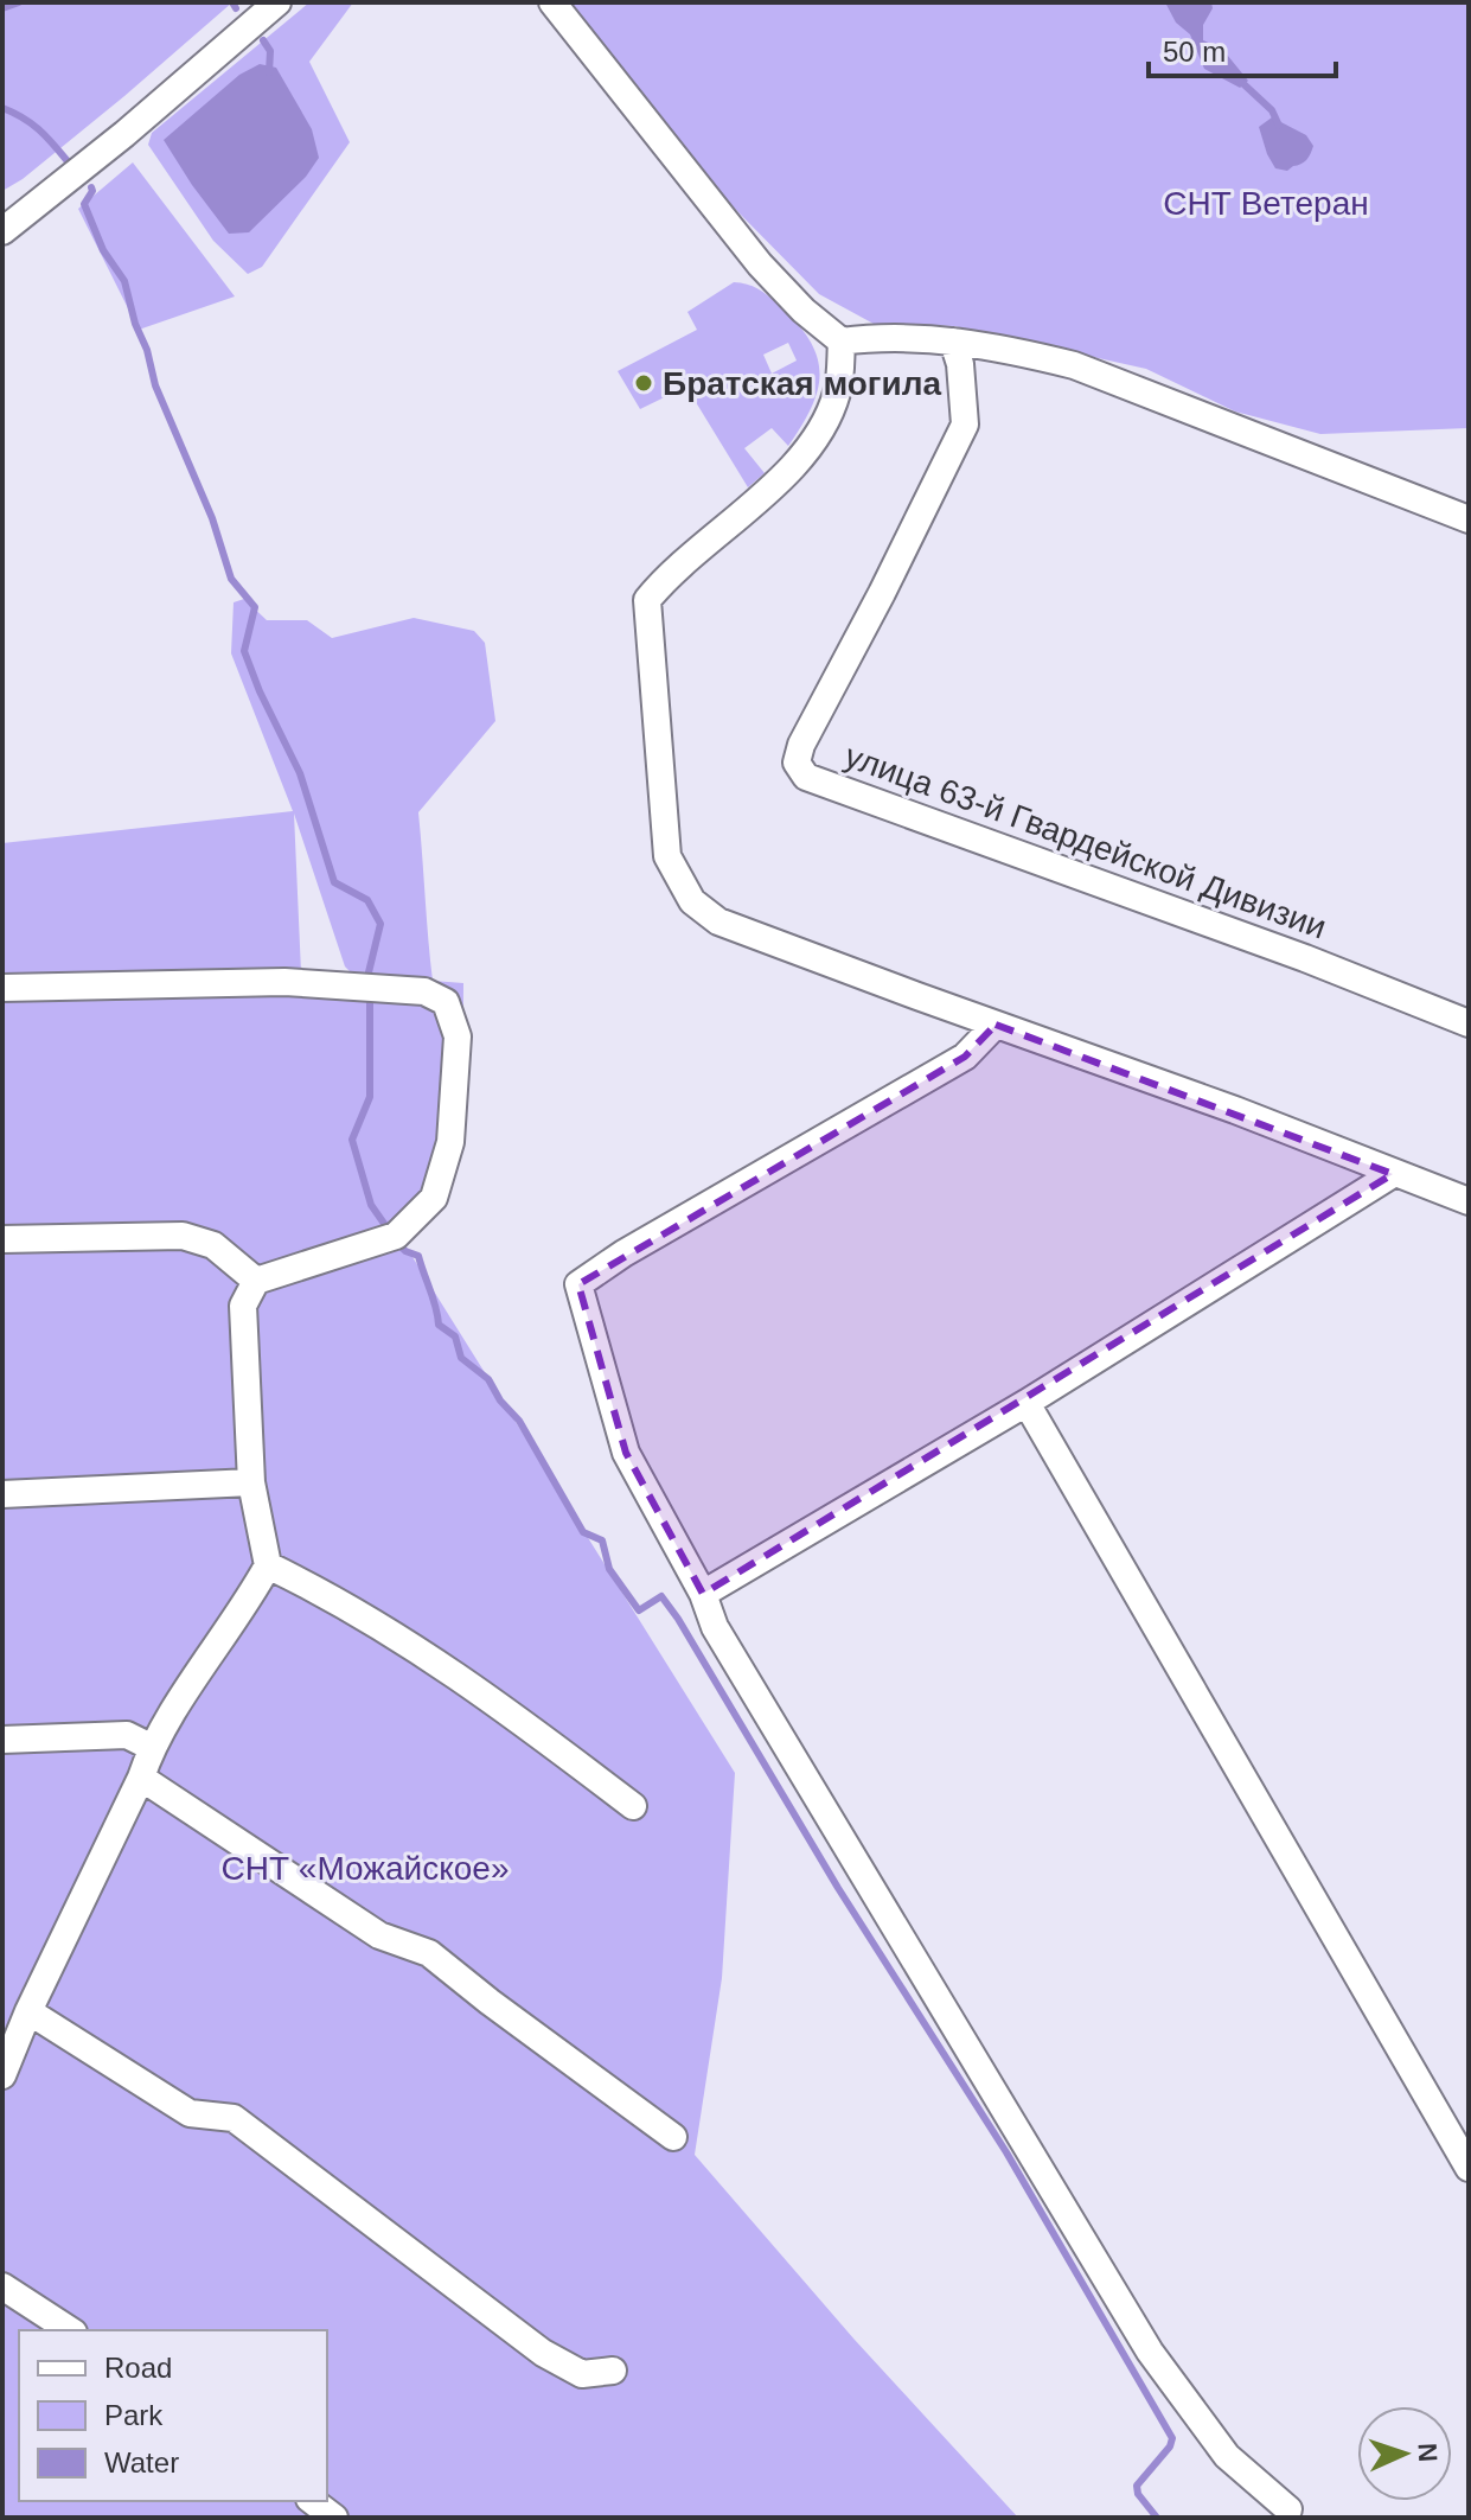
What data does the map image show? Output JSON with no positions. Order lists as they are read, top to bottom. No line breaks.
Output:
{"streets":{"street":["улица 63-й Гвардейской Дивизии"]},"parks":["СНТ Ветеран","СНТ «Можайское»"],"places":["Братская могила"],"legend":["Road","Park","Water"],"scale_bar":"50 m","north":"right"}
